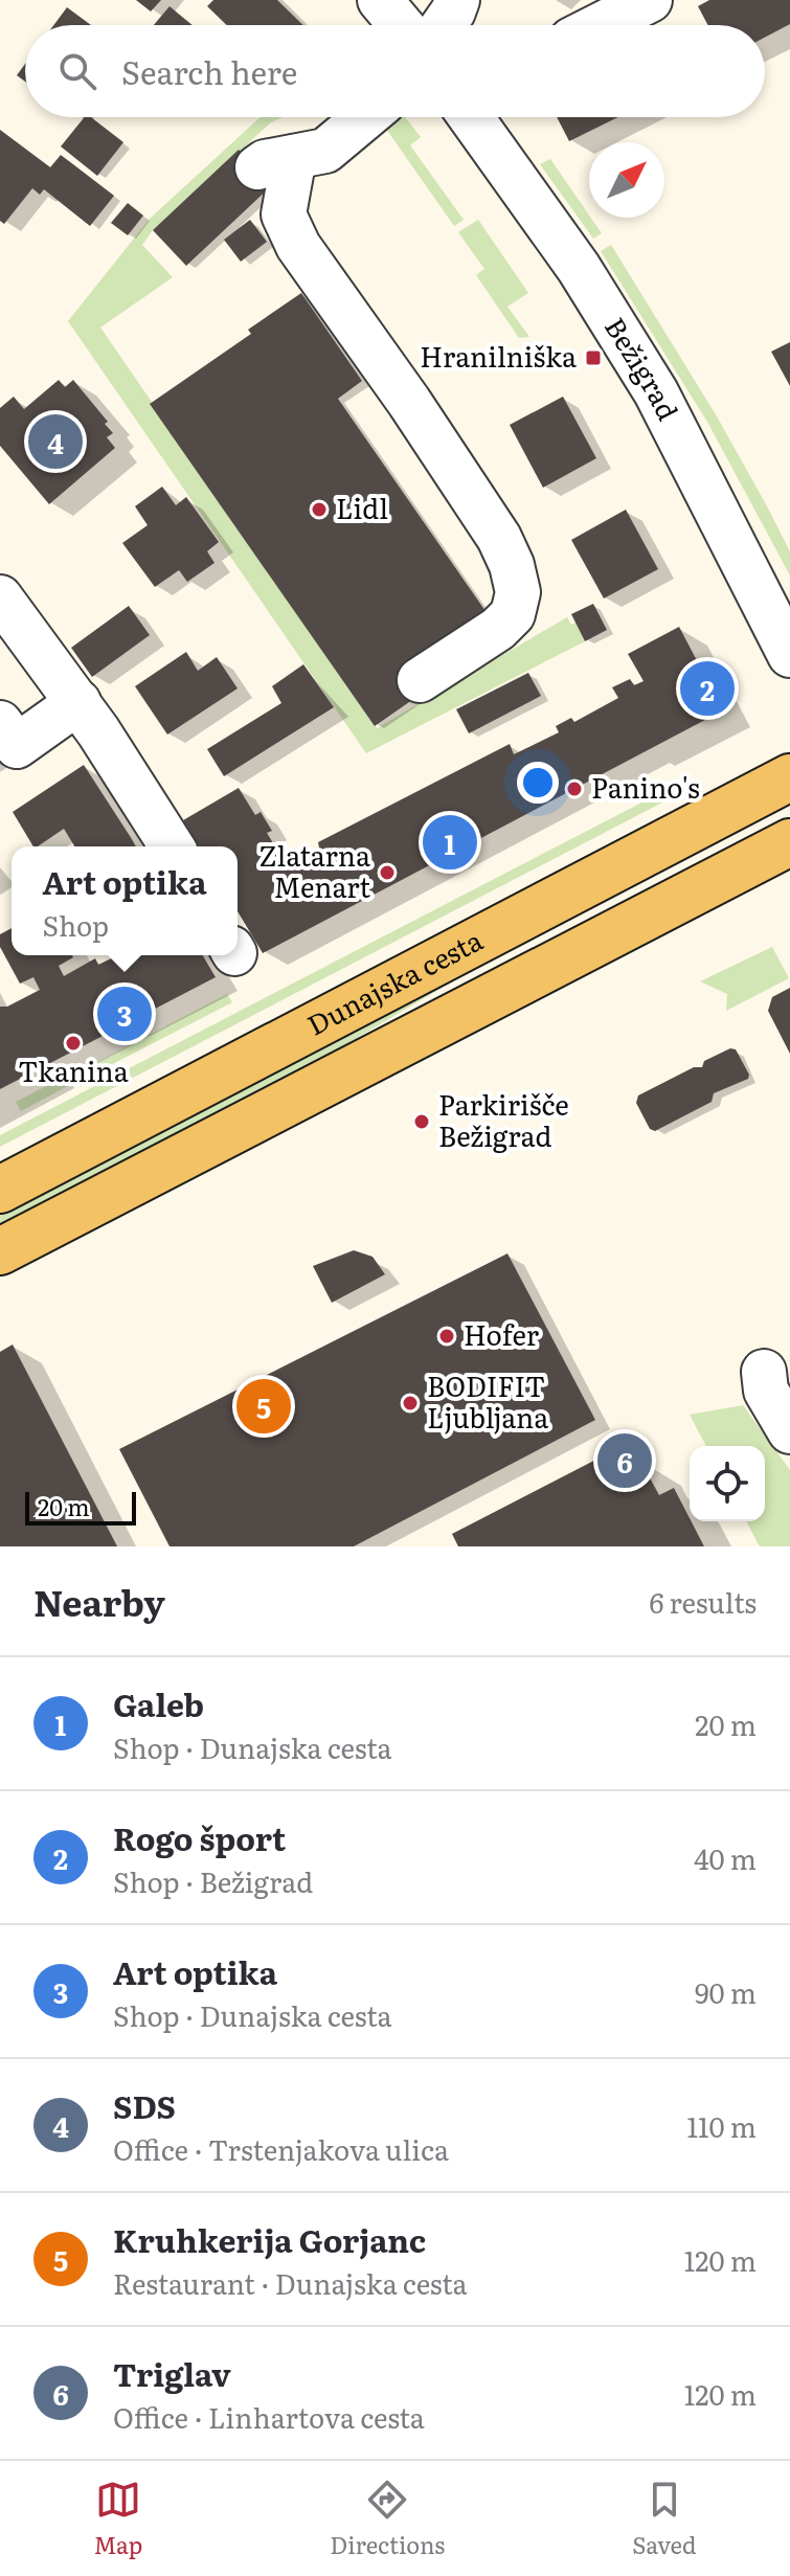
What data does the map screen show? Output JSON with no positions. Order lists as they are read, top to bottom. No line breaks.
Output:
{"streets":{"main road":["Dunajska cesta"],"street":["Bežigrad"]},"places":{"transit":["Hranilniška"],"other":["Lidl","Panino's","Zlatarna Menart","Tkanina","Parkirišče Bežigrad","Hofer","BODIFIT Ljubljana"]},"scale_bar":"20 m","north":"top right","page":{"search":"Search here","pins":["4","2","1","3","5","6"],"popup":["Art optika","Shop"],"scale":"20 m","heading":["Nearby","6 results"],"list":[{"mark":"1","name":"Galeb","note":"Shop · Dunajska cesta","value":"20 m"},{"mark":"2","name":"Rogo šport","note":"Shop · Bežigrad","value":"40 m"},{"mark":"3","name":"Art optika","note":"Shop · Dunajska cesta","value":"90 m"},{"mark":"4","name":"SDS","note":"Office · Trstenjakova ulica","value":"110 m"},{"mark":"5","name":"Kruhkerija Gorjanc","note":"Restaurant · Dunajska cesta","value":"120 m"},{"mark":"6","name":"Triglav","note":"Office · Linhartova cesta","value":"120 m"}],"nav":["Map","Directions","Saved"]}}
